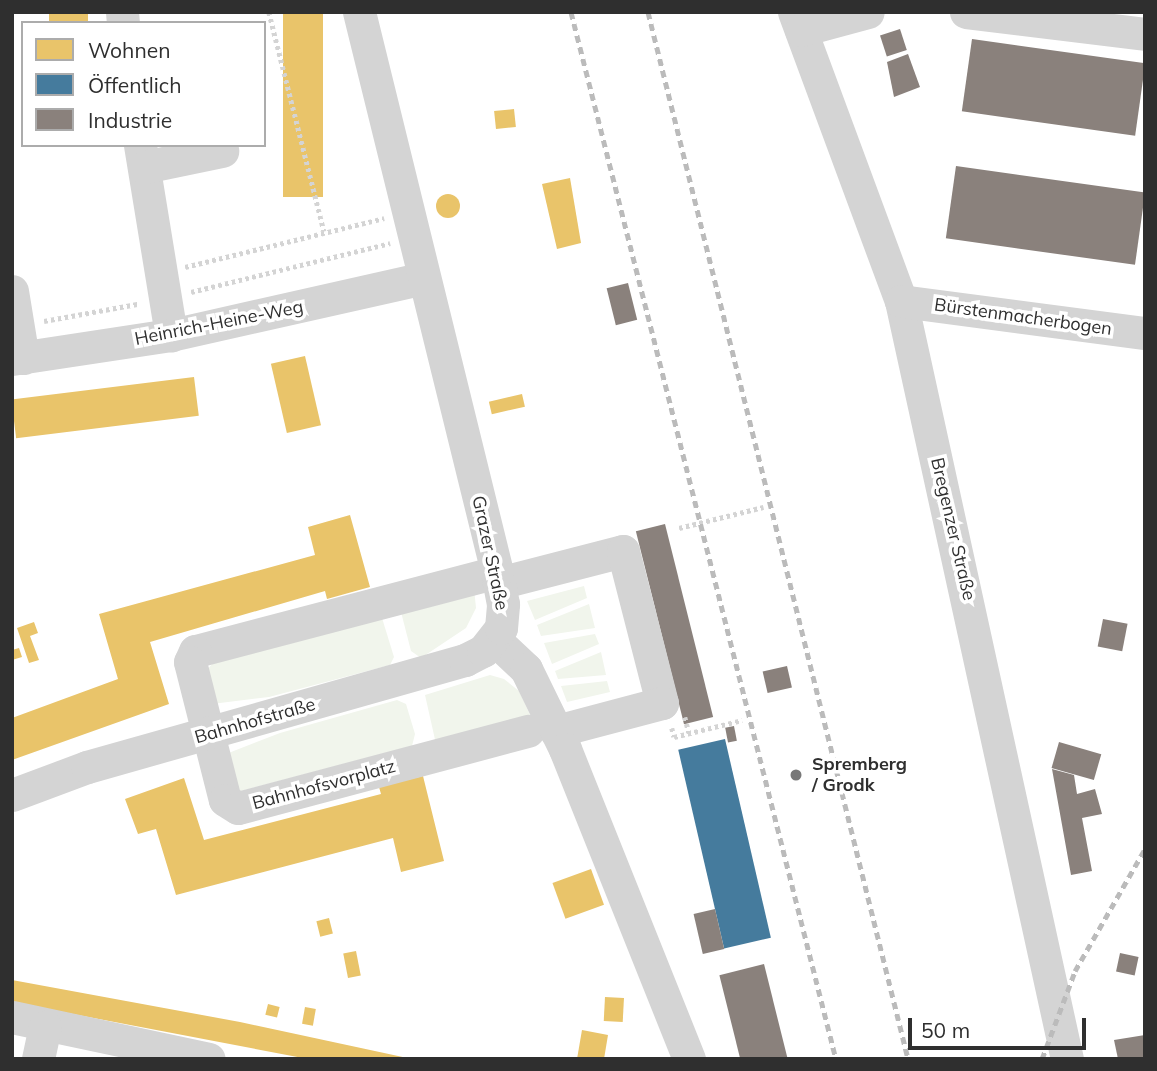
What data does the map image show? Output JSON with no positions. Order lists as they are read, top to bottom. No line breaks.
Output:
{"streets":{"street":["Bürstenmacherbogen","Heinrich-Heine-Weg","Bregenzer Straße","Grazer Straße","Bahnhofstraße","Bahnhofsvorplatz"]},"crossings":[["Bürstenmacherbogen","Bregenzer Straße"],["Heinrich-Heine-Weg","Grazer Straße"],["Grazer Straße","Bahnhofstraße"],["Grazer Straße","Bahnhofsvorplatz"],["Bahnhofstraße","Bahnhofsvorplatz"]],"places":["Spremberg / Grodk"],"legend":["Wohnen","Öffentlich","Industrie"],"scale_bar":"50 m"}
